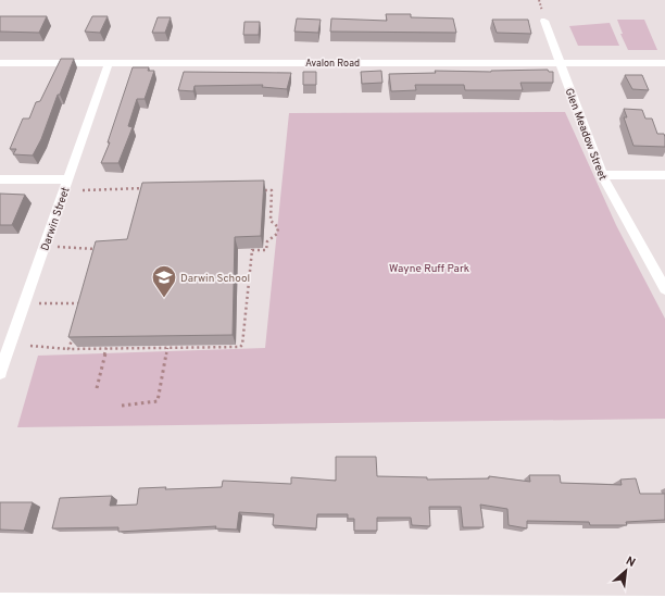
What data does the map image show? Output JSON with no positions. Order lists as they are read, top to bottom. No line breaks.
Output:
{"streets":{"street":["Avalon Road","Glen Meadow Street","Darwin Street"]},"crossings":[["Avalon Road","Glen Meadow Street"],["Avalon Road","Darwin Street"]],"parks":["Wayne Ruff Park"],"places":{"school or university":["Darwin School"]},"north":"top right"}
